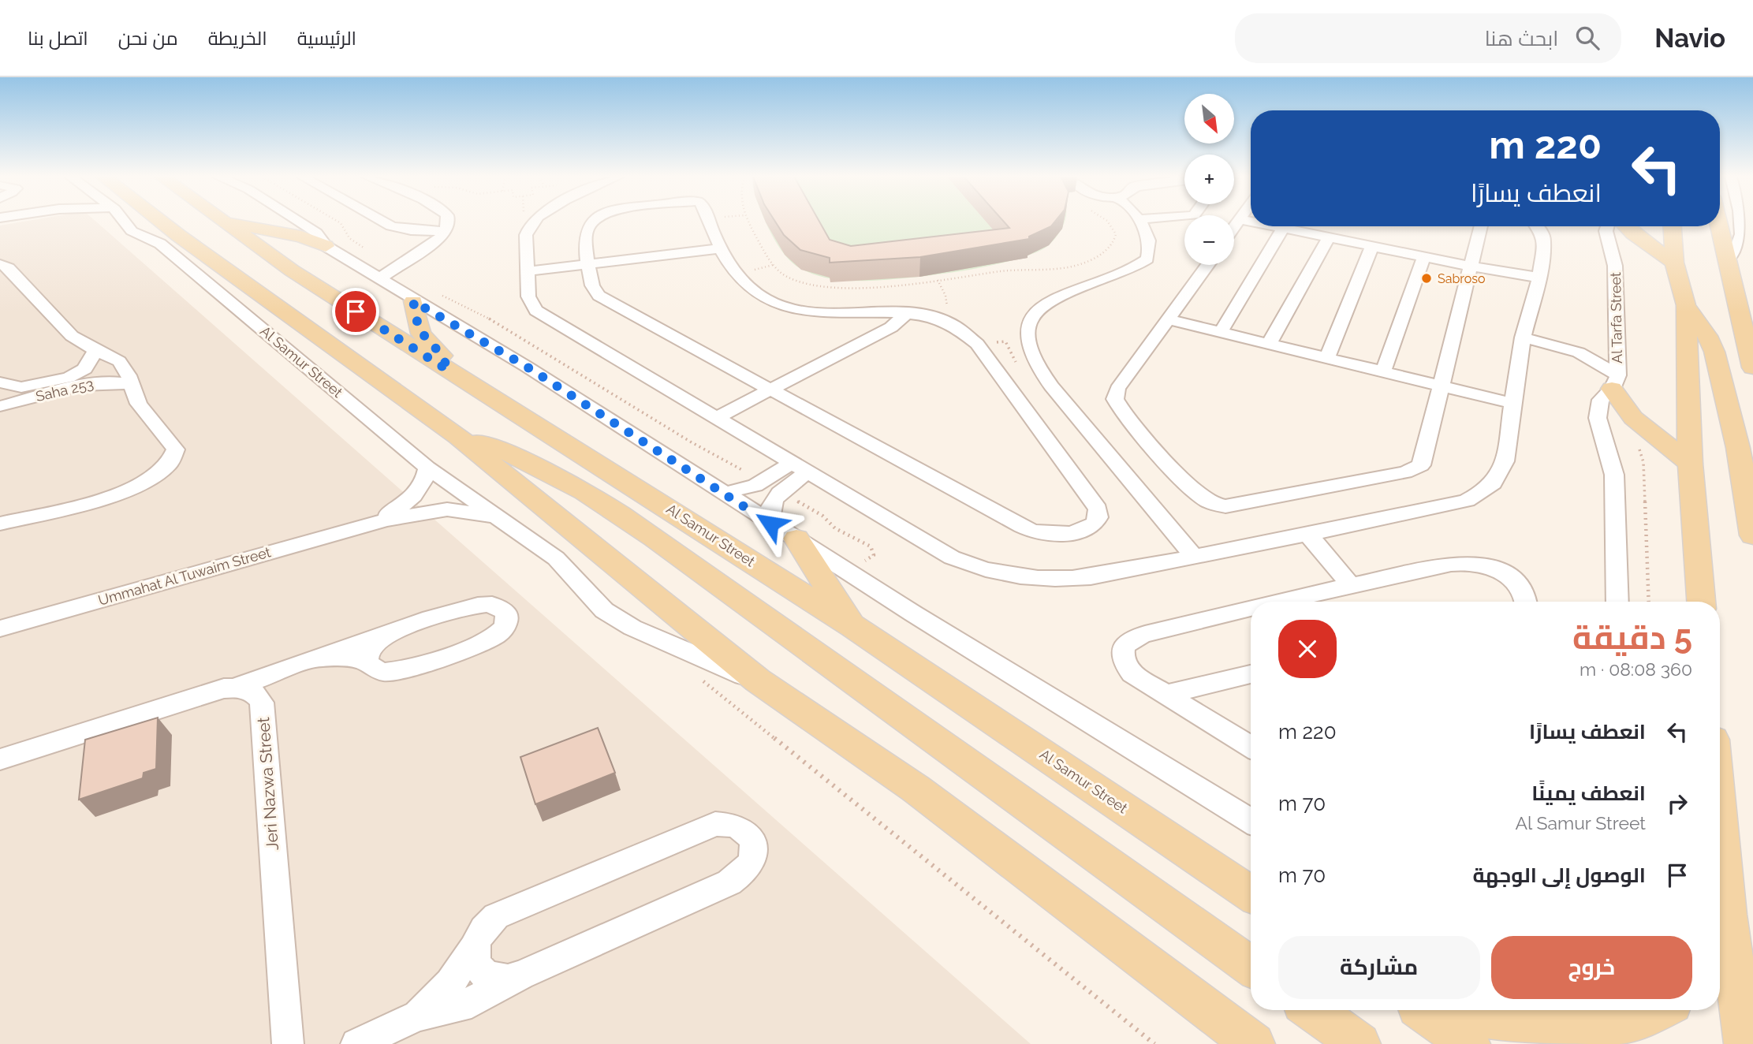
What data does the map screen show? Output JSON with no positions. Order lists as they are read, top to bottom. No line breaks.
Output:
{"streets":{"main road":["Al Samur Street"],"street":["Al Tarfa Street","Saha 253","Ummahat Al Tuwaim Street","Jeri Nazwa Street"]},"crossings":[["Al Samur Street","Ummahat Al Tuwaim Street"]],"places":["Sabroso"],"north":"bottom right","page":{"header":"Navio","search":"ابحث هنا","nav":["الرئيسية","الخريطة","من نحن","اتصل بنا"],"map_buttons":["+","−"],"turn":["220 m","انعطف يسارًا"],"heading":["5 دقيقة","360 m · 08:08"],"list":[{"name":"انعطف يسارًا","value":"220 m"},{"name":"انعطف يمينًا","note":"Al Samur Street","value":"70 m"},{"name":"الوصول إلى الوجهة","value":"70 m"}],"buttons":["خروج","مشاركة"]}}
